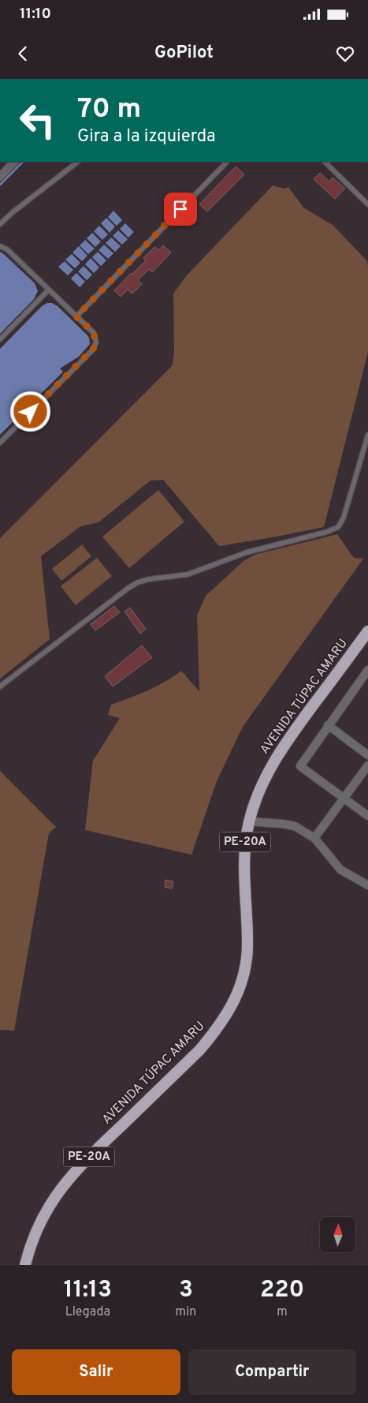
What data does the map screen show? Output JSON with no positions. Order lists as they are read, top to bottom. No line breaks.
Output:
{"streets":{"highway":["AVENIDA TÚPAC AMARU","PE-20A"]},"north":"top","page":{"status":"11:10","header":"GoPilot","turn":["70 m","Gira a la izquierda"],"eta":["11:13","Llegada","3","min","220","m"],"buttons":["Salir","Compartir"]}}
